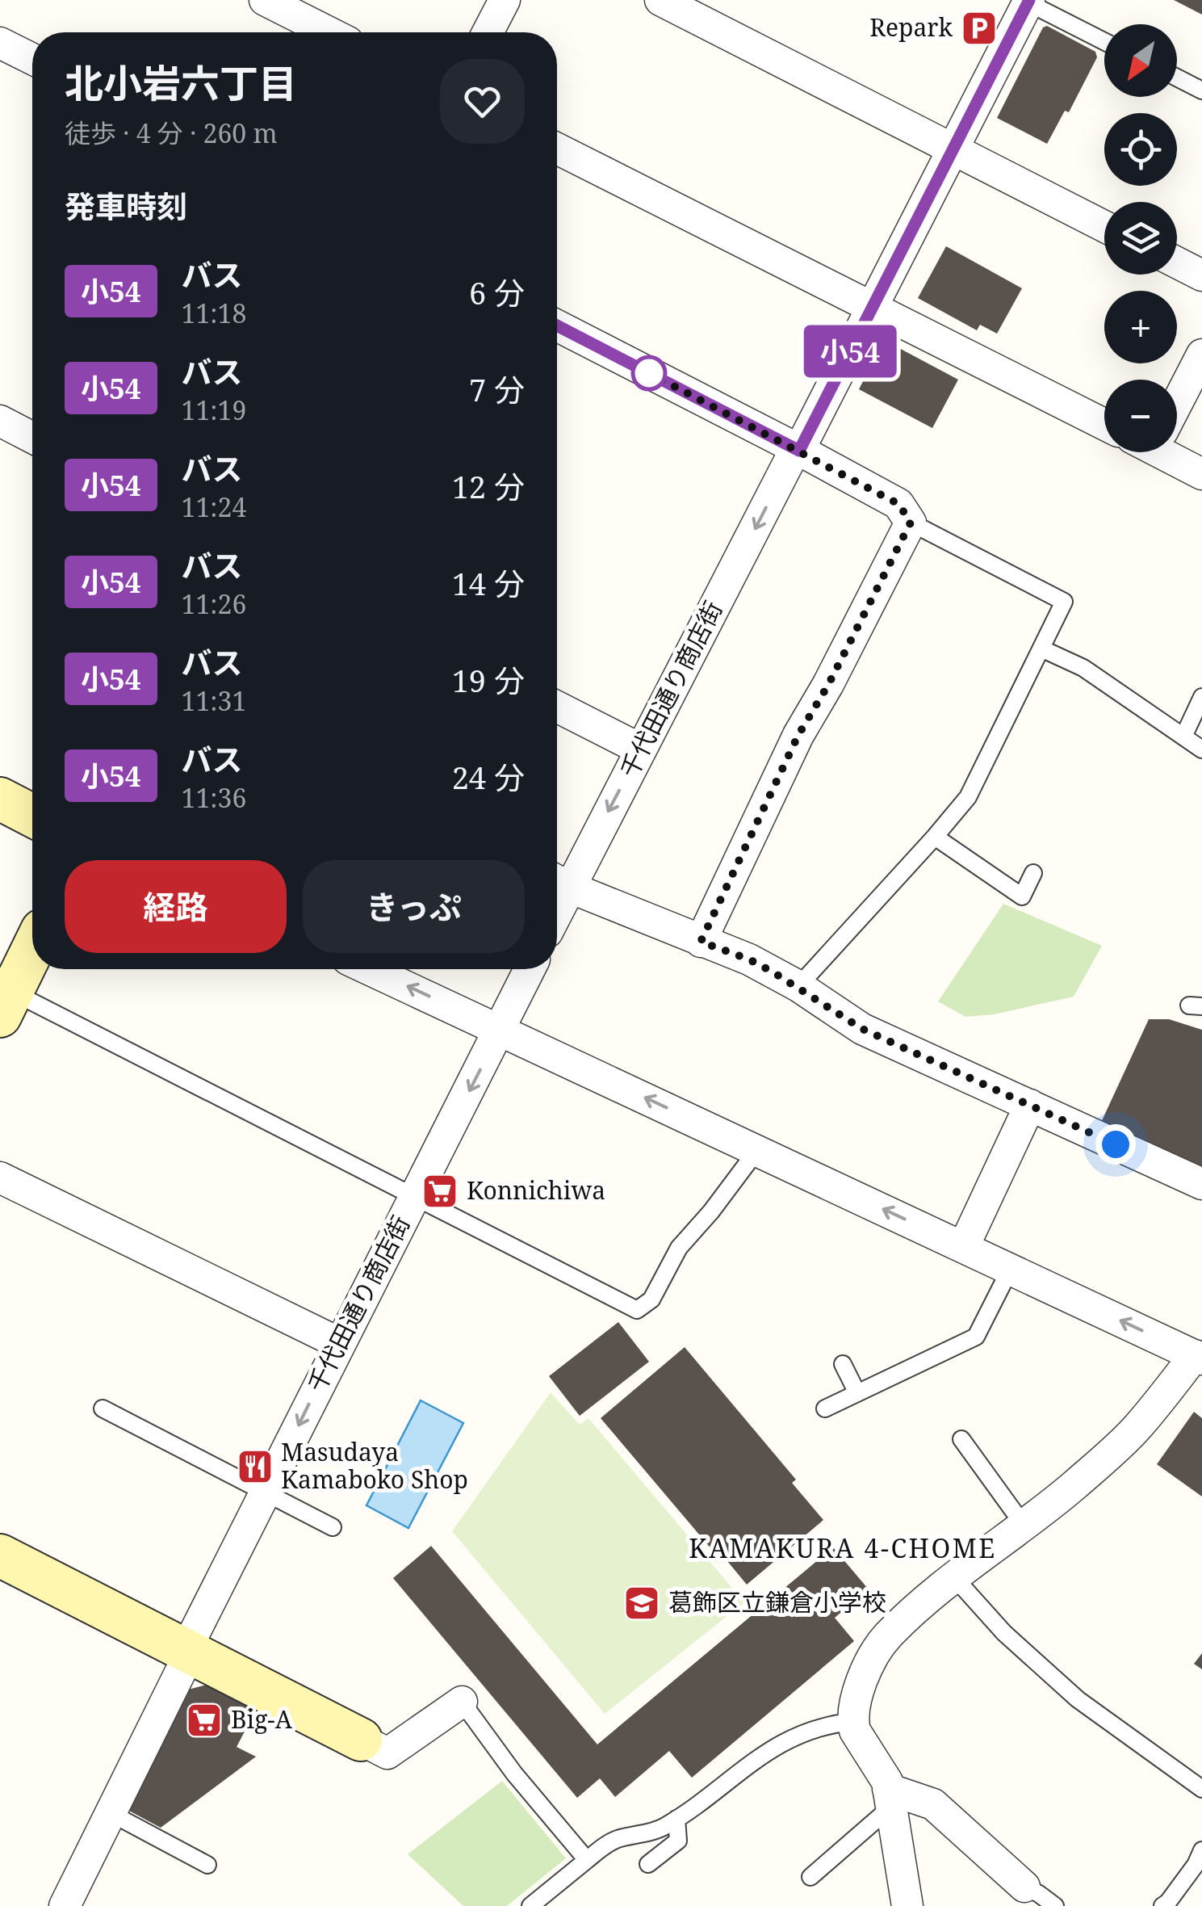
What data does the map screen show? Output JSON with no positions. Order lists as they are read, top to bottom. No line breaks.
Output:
{"streets":{"street":["千代田通り商店街"]},"districts":["KAMAKURA 4-CHOME"],"places":{"parking":["Repark"],"supermarket":["Konnichiwa","Big-A"],"restaurant":["Masudaya Kamaboko Shop"],"school or university":["葛飾区立鎌倉小学校"]},"lines":["bus line 小54"],"north":"bottom left","page":{"on_map":"小54","map_buttons":["+","−"],"heading":[["北小岩六丁目","徒歩 · 4 分 · 260 m"],"発車時刻"],"list":[{"mark":"小54","name":"バス","note":"11:18","value":"6 分"},{"mark":"小54","name":"バス","note":"11:19","value":"7 分"},{"mark":"小54","name":"バス","note":"11:24","value":"12 分"},{"mark":"小54","name":"バス","note":"11:26","value":"14 分"},{"mark":"小54","name":"バス","note":"11:31","value":"19 分"},{"mark":"小54","name":"バス","note":"11:36","value":"24 分"}],"buttons":["経路","きっぷ"]}}
